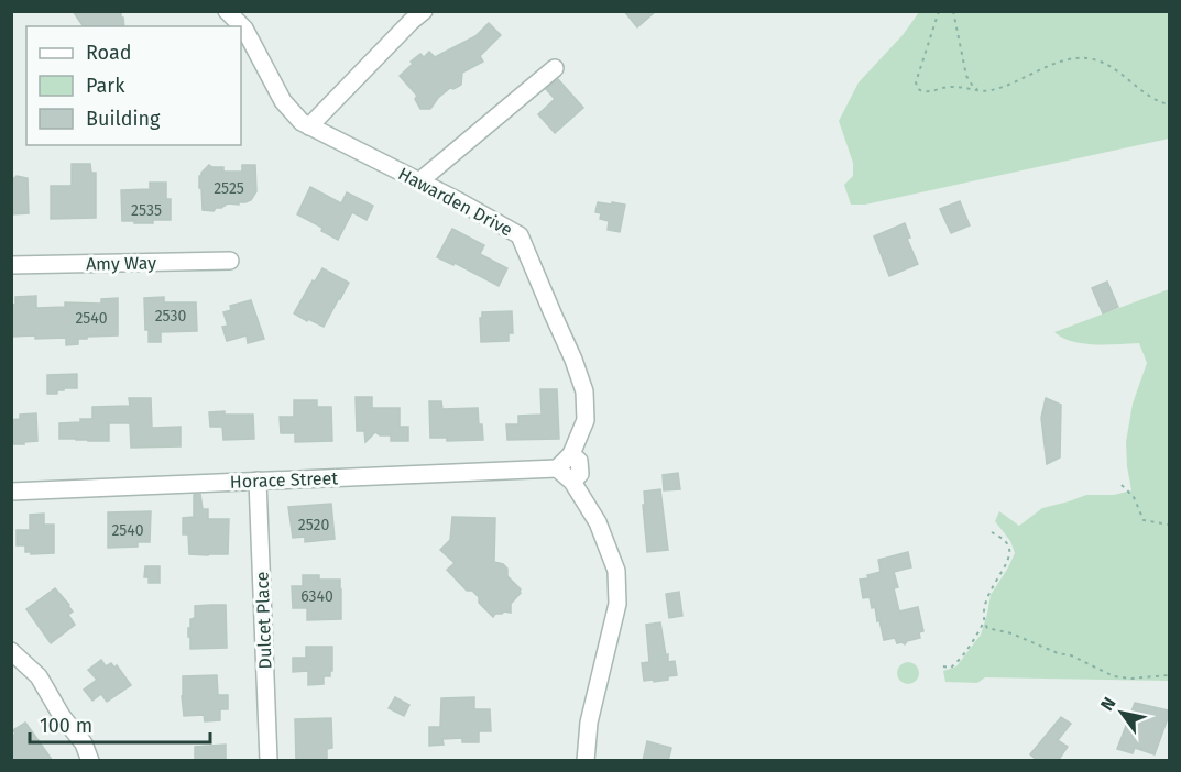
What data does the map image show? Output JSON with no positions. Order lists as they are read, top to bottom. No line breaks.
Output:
{"streets":{"street":["Hawarden Drive","Amy Way","Horace Street","Dulcet Place"]},"crossings":[["Hawarden Drive","Horace Street"],["Horace Street","Dulcet Place"]],"house_numbers":["2525","2535","2530","2540","2520","2540","6340"],"legend":["Road","Park","Building"],"scale_bar":"100 m","north":"top left"}
